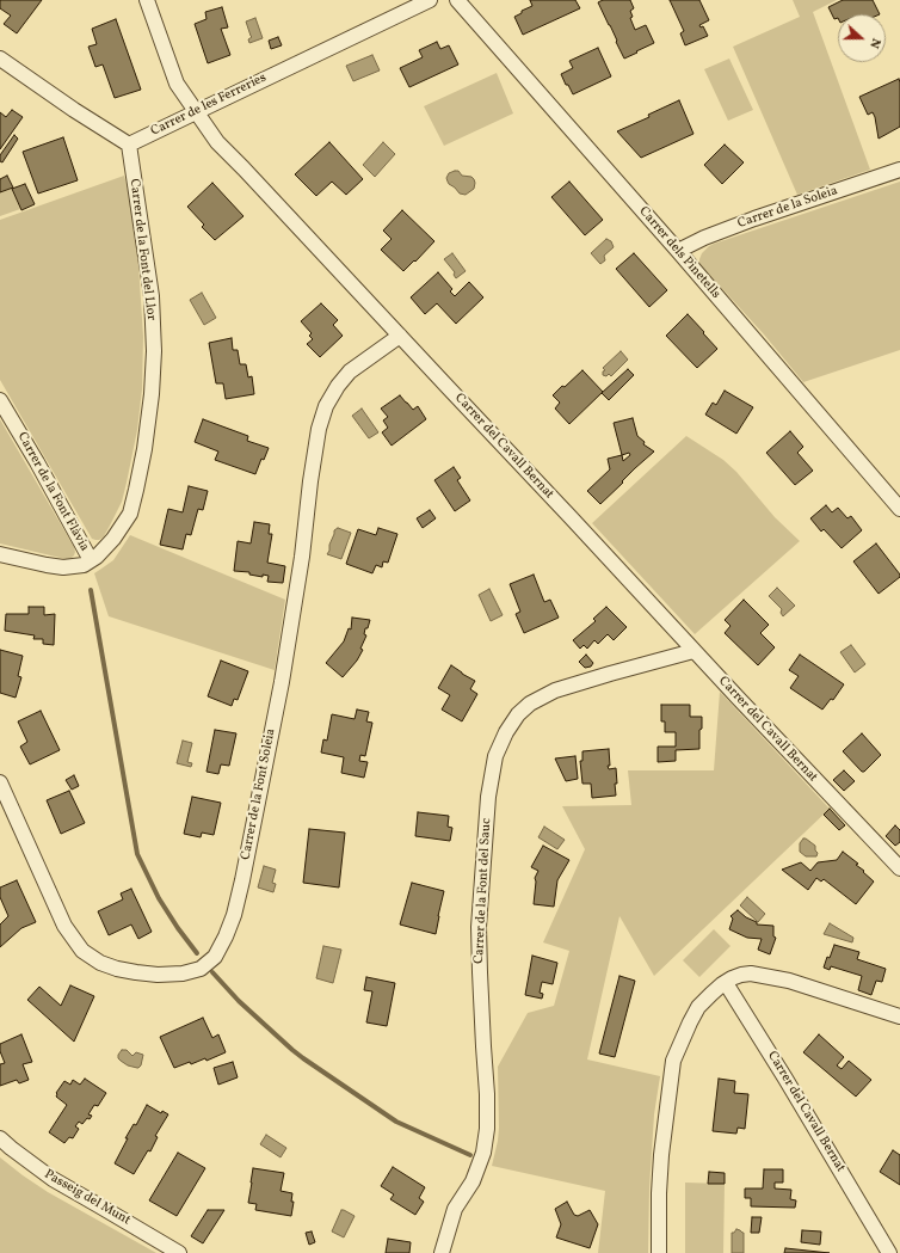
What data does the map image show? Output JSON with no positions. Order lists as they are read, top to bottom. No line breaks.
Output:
{"streets":{"street":["Carrer de les Ferreries","Carrer de la Soleia","Carrer de la Font del Llor","Carrer dels Pinetells","Carrer del Cavall Bernat","Carrer de la Font Flàvia","Carrer de la Font Soleia","Carrer de la Font del Sauc","Passeig del Munt"]},"crossings":[["Carrer de les Ferreries","Carrer de la Font del Llor"],["Carrer de les Ferreries","Carrer del Cavall Bernat"],["Carrer de la Soleia","Carrer dels Pinetells"],["Carrer de la Font del Llor","Carrer de la Font Flàvia"],["Carrer del Cavall Bernat","Carrer de la Font Soleia"],["Carrer del Cavall Bernat","Carrer de la Font del Sauc"]],"north":"right"}
